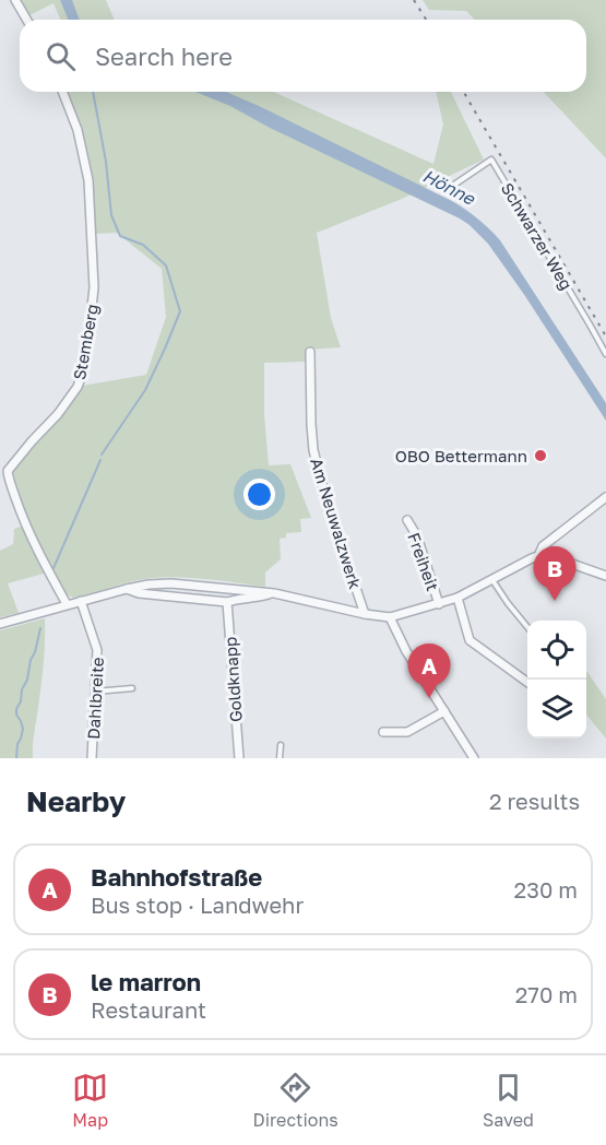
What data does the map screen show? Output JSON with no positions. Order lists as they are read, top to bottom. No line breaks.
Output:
{"streets":{"street":["Stemberg","Am Neuwalzwerk","Freiheit","Goldknapp","Dahlbreite"],"lane":["Schwarzer Weg"]},"water":["Hönne"],"places":["OBO Bettermann"],"page":{"search":"Search here","pins":["B","A"],"heading":["Nearby","2 results"],"list":[{"mark":"A","name":"Bahnhofstraße","note":"Bus stop · Landwehr","value":"230 m"},{"mark":"B","name":"le marron","note":"Restaurant","value":"270 m"}],"nav":["Map","Directions","Saved"]}}
